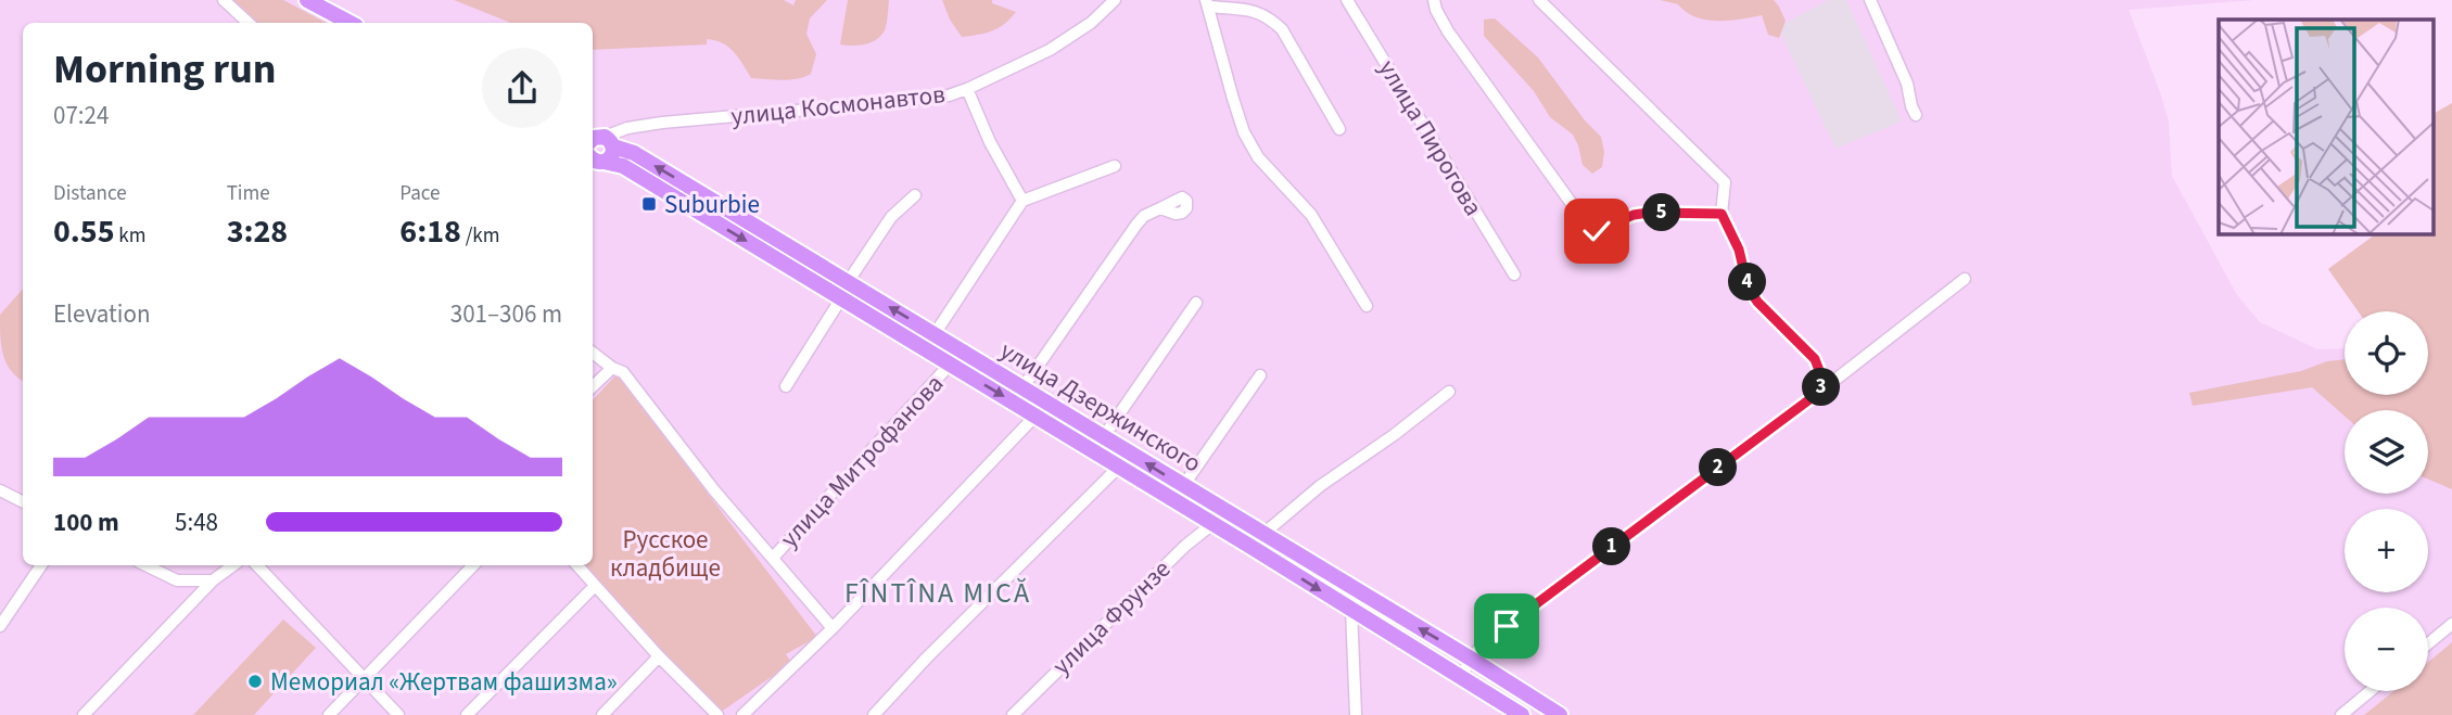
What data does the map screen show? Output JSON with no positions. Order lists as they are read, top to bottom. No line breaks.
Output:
{"streets":{"highway":["улица Дзержинского"],"street":["улица Космонавтов","улица Пирогова","улица Митрофанова","улица Фрунзе"]},"crossings":[["улица Космонавтов","улица Дзержинского"],["улица Дзержинского","улица Митрофанова"],["улица Дзержинского","улица Фрунзе"]],"districts":["FÎNTÎNA MICĂ"],"parks":["Русское кладбище"],"places":{"transit":["Suburbie"],"other":["Мемориал «Жертвам фашизма»"]},"page":{"heading":["Morning run","07:24"],"stats":[["Distance","0.55 km"],["Time","3:28"],["Pace","6:18 /km"]],"pins":["5","4","3","2","1"],"chart":["Elevation","301–306 m"],"map_buttons":["+","−"],"list":[{"name":"100 m","note":"5:48"}]}}
